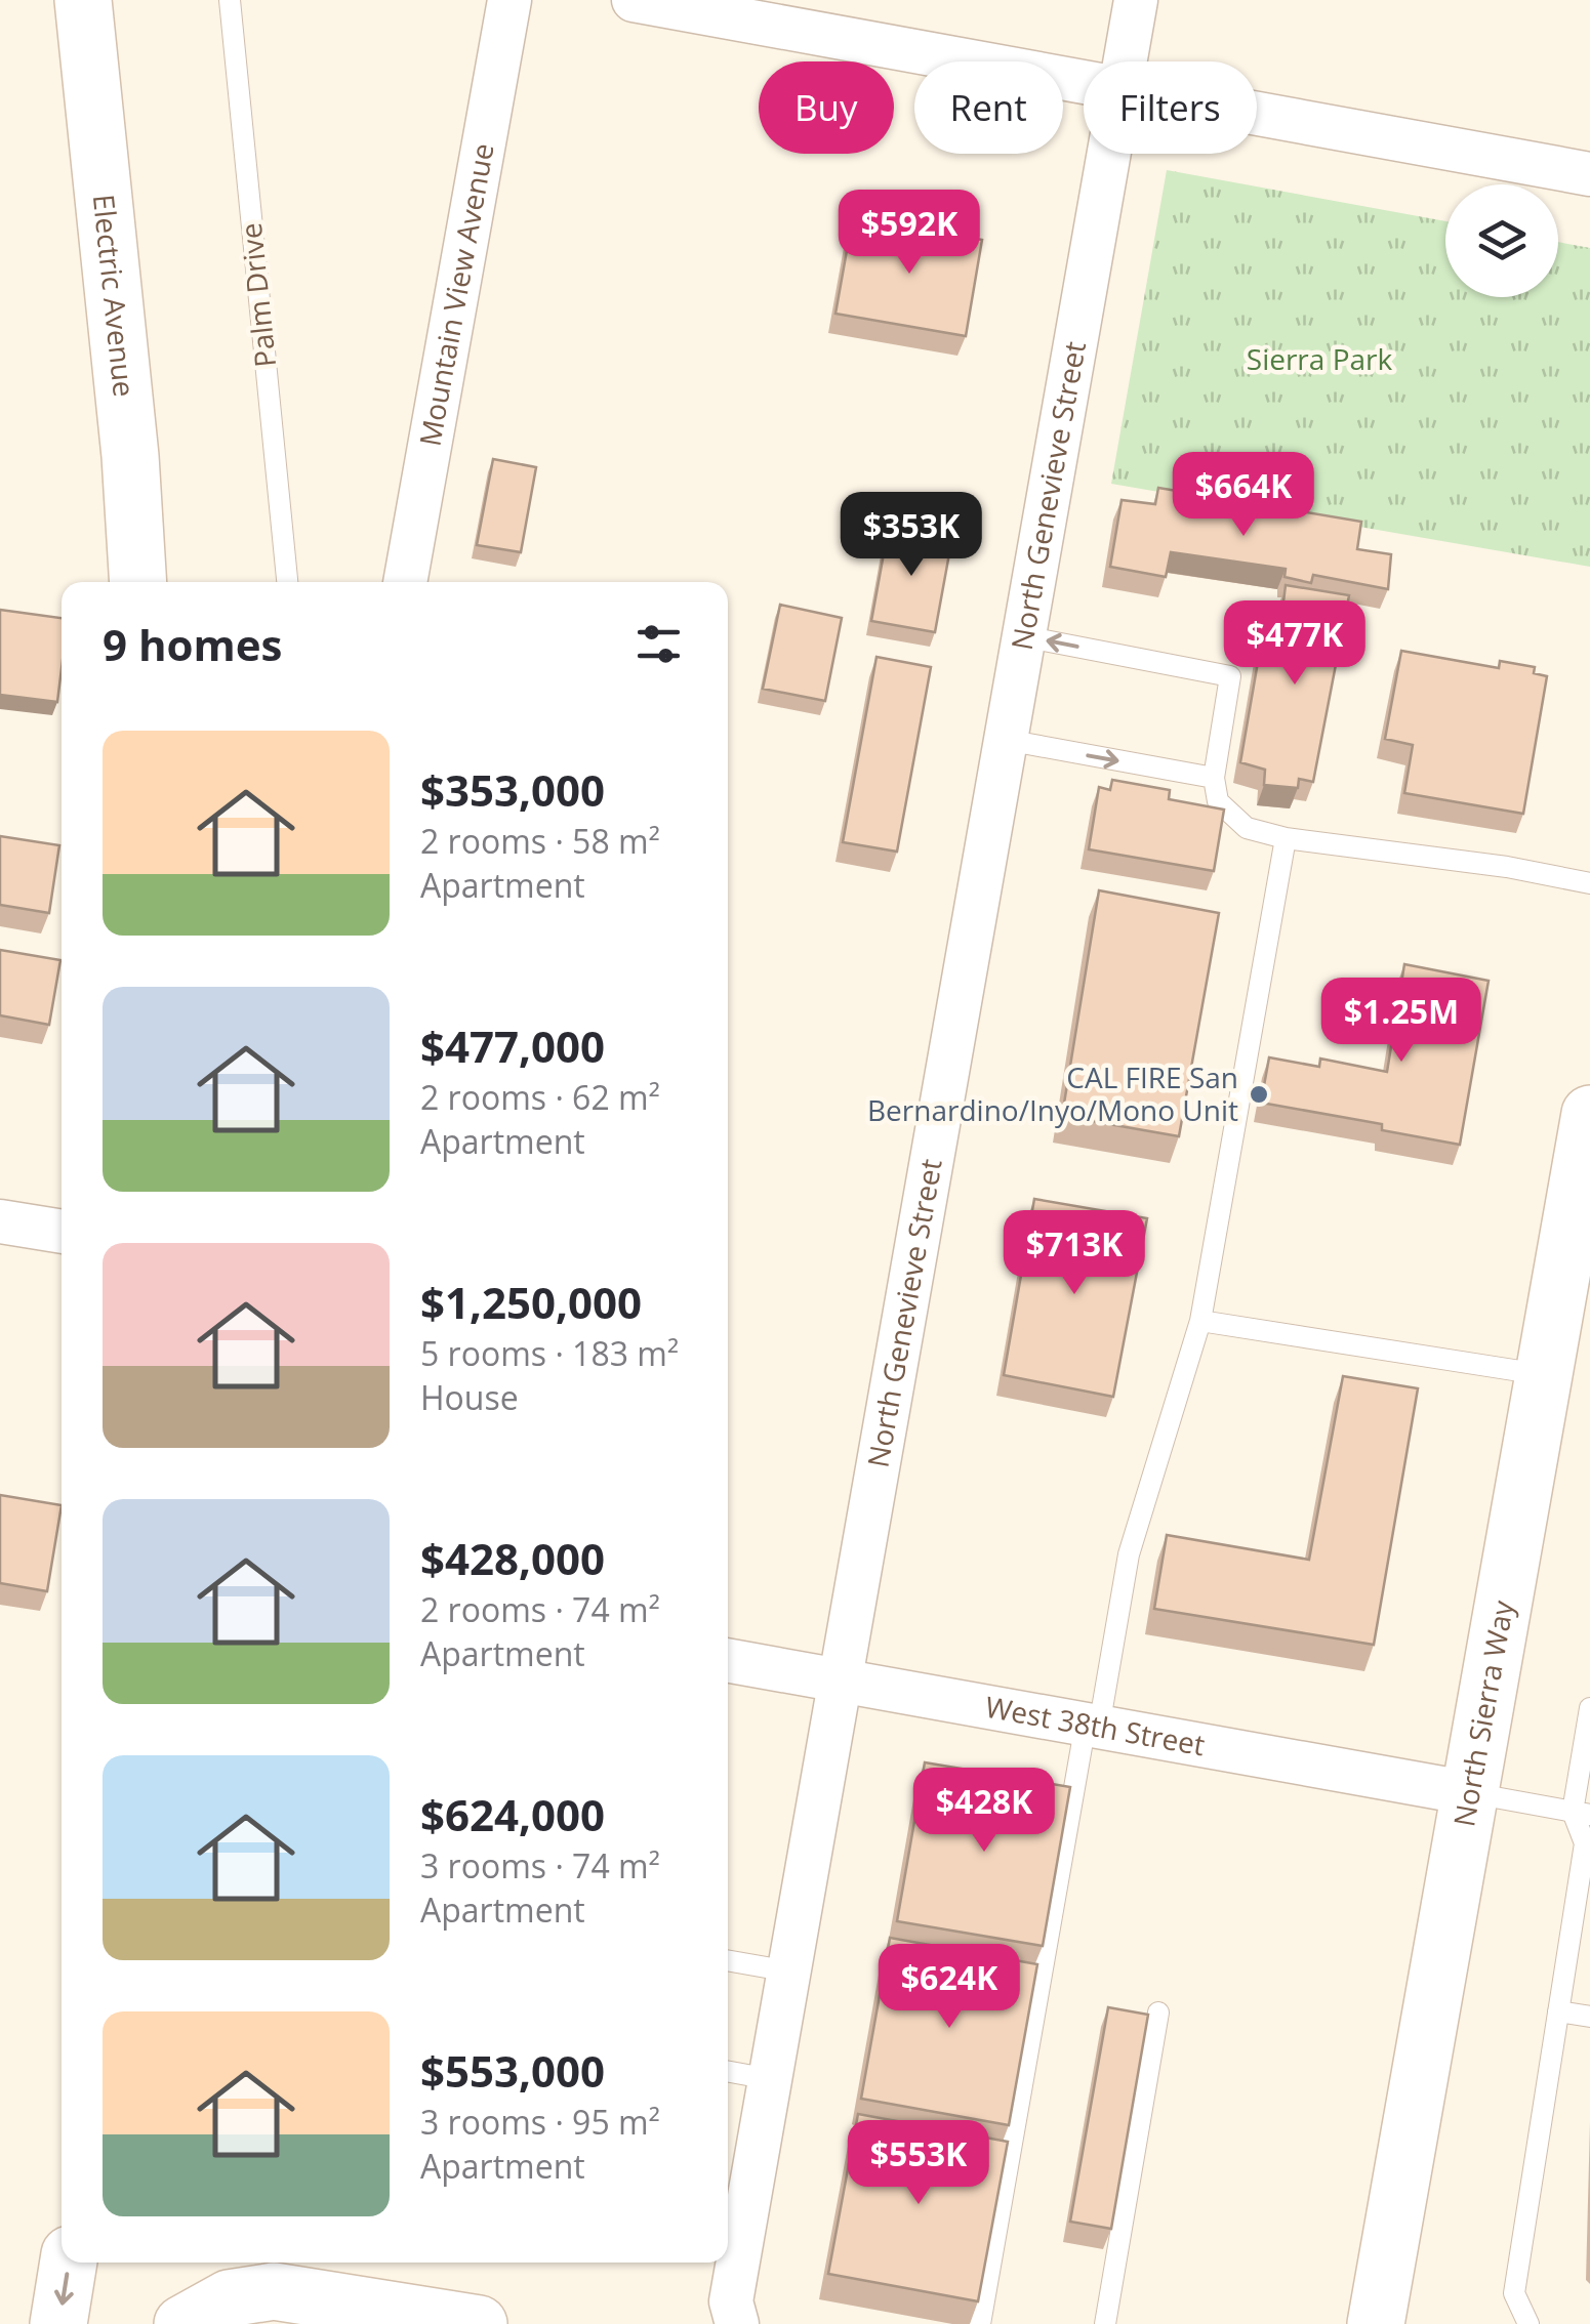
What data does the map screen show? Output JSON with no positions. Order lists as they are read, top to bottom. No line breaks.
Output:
{"streets":{"street":["Electric Avenue","Mountain View Avenue","North Genevieve Street","North Sierra Way","West 38th Street"],"lane":["Palm Drive"]},"crossings":[["North Genevieve Street","West 38th Street"],["North Sierra Way","West 38th Street"]],"parks":["Sierra Park"],"places":["CAL FIRE San Bernardino/Inyo/Mono Unit"],"page":{"chip":["Buy","Rent","Filters"],"price":["$592K","$664K","$353K","$477K","$1.25M","$713K","$428K","$624K","$553K"],"heading":"9 homes","list":[{"name":"$353,000","note":"2 rooms · 58 m² · Apartment"},{"name":"$477,000","note":"2 rooms · 62 m² · Apartment"},{"name":"$1,250,000","note":"5 rooms · 183 m² · House"},{"name":"$428,000","note":"2 rooms · 74 m² · Apartment"},{"name":"$624,000","note":"3 rooms · 74 m² · Apartment"},{"name":"$553,000","note":"3 rooms · 95 m² · Apartment"}]}}
